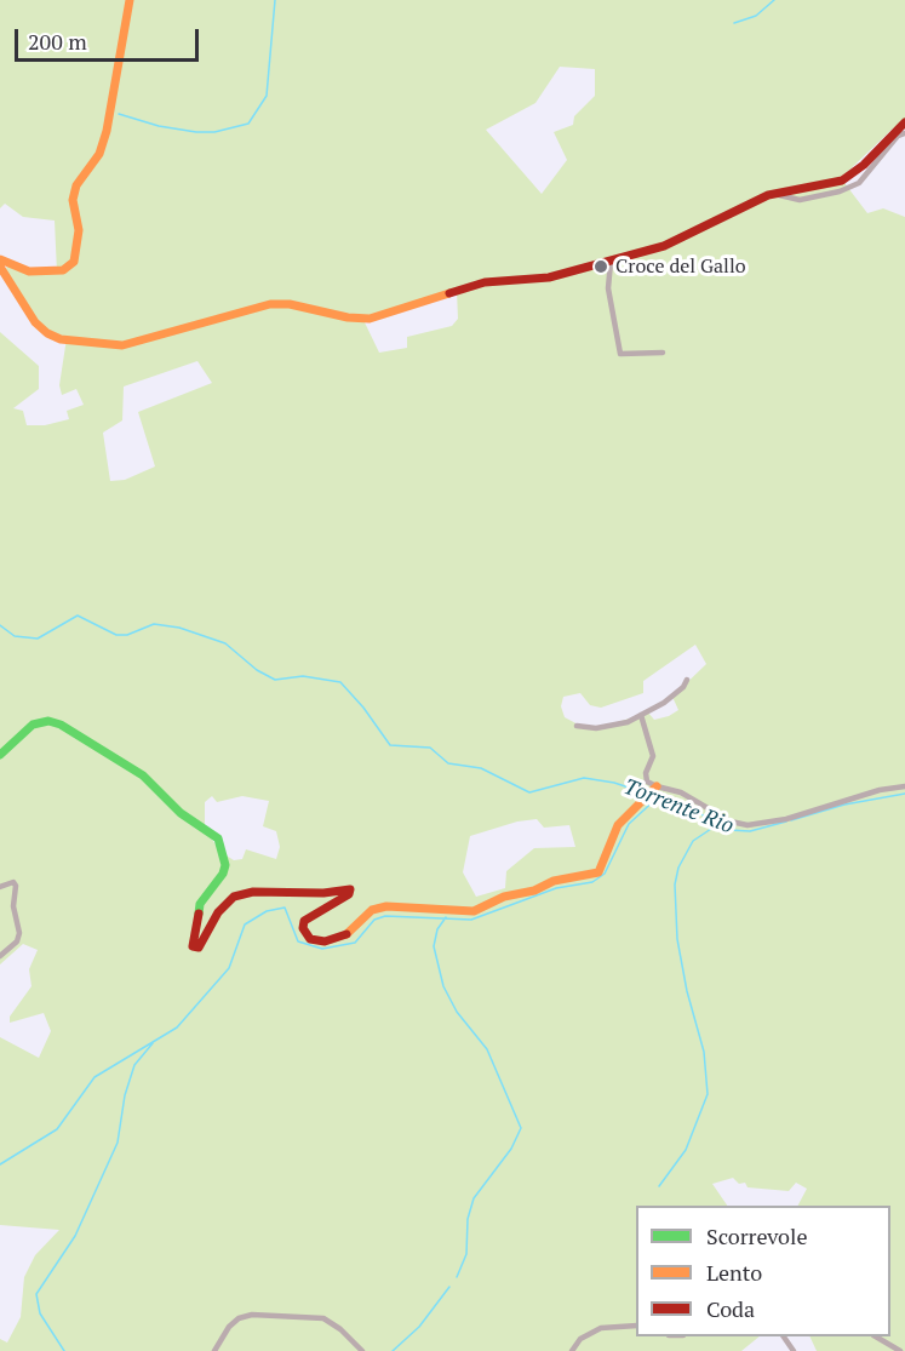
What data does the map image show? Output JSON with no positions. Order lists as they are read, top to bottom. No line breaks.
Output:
{"water":["Torrente Rio"],"places":["Croce del Gallo"],"legend":["Scorrevole","Lento","Coda"],"scale_bar":"200 m"}
